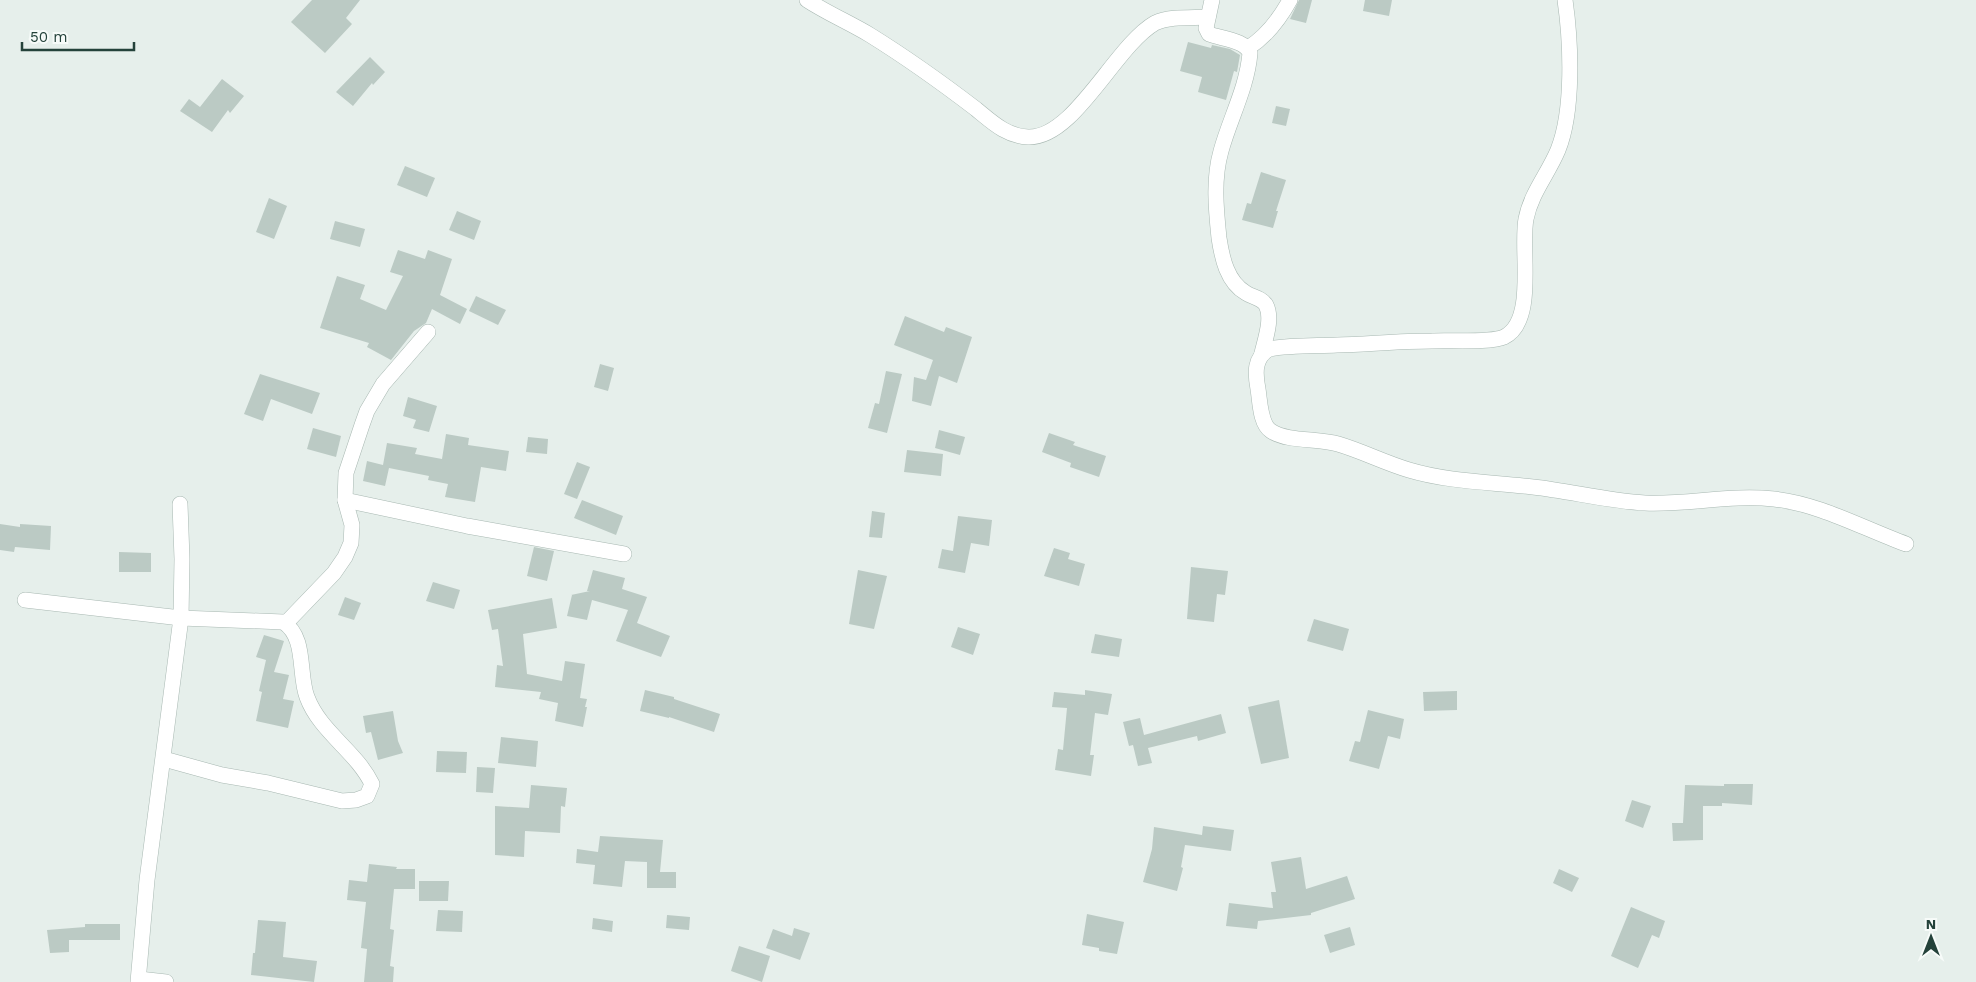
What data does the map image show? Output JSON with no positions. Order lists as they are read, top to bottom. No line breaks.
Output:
{"scale_bar":"50 m","north":"top"}
